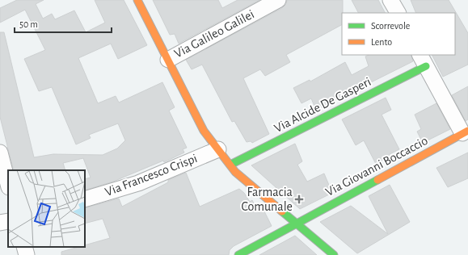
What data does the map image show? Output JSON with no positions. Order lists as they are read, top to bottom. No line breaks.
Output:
{"streets":{"street":["Via Galileo Galilei","Via Alcide De Gasperi","Via Giovanni Boccaccio","Via Francesco Crispi"]},"places":{"health":["Farmacia Comunale"]},"legend":["Scorrevole","Lento"],"scale_bar":"50 m"}
